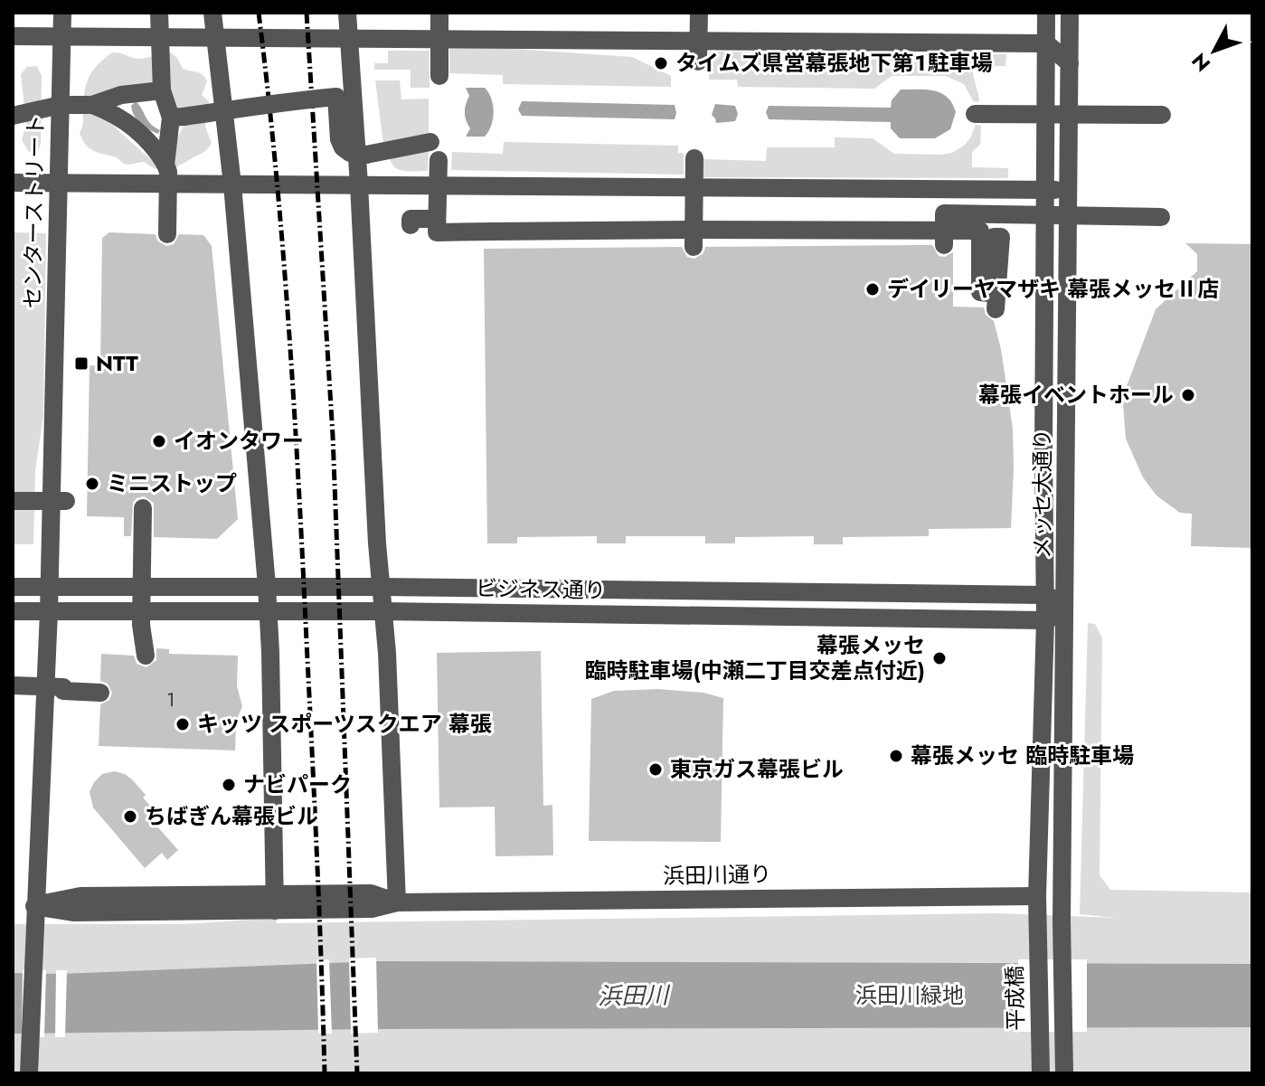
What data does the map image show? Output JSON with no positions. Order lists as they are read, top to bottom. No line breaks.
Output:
{"streets":{"street":["センターストリート","メッセ大通り","ビジネス通り","浜田川通り","平成橋"]},"crossings":[["センターストリート","ビジネス通り"],["センターストリート","浜田川通り"],["メッセ大通り","ビジネス通り"],["メッセ大通り","浜田川通り"],["メッセ大通り","平成橋"]],"water":["浜田川"],"parks":["浜田川緑地"],"places":{"other":["タイムズ県営幕張地下第１駐車場","デイリーヤマザキ 幕張メッセⅡ店","幕張イベントホール","イオンタワー","ミニストップ","幕張メッセ 臨時駐車場(中瀬二丁目交差点付近)","キッツ スポーツスクエア 幕張","幕張メッセ 臨時駐車場","東京ガス幕張ビル","ナビパーク","ちばぎん幕張ビル"],"transit":["NTT"]},"house_numbers":["1"],"north":"bottom left"}
